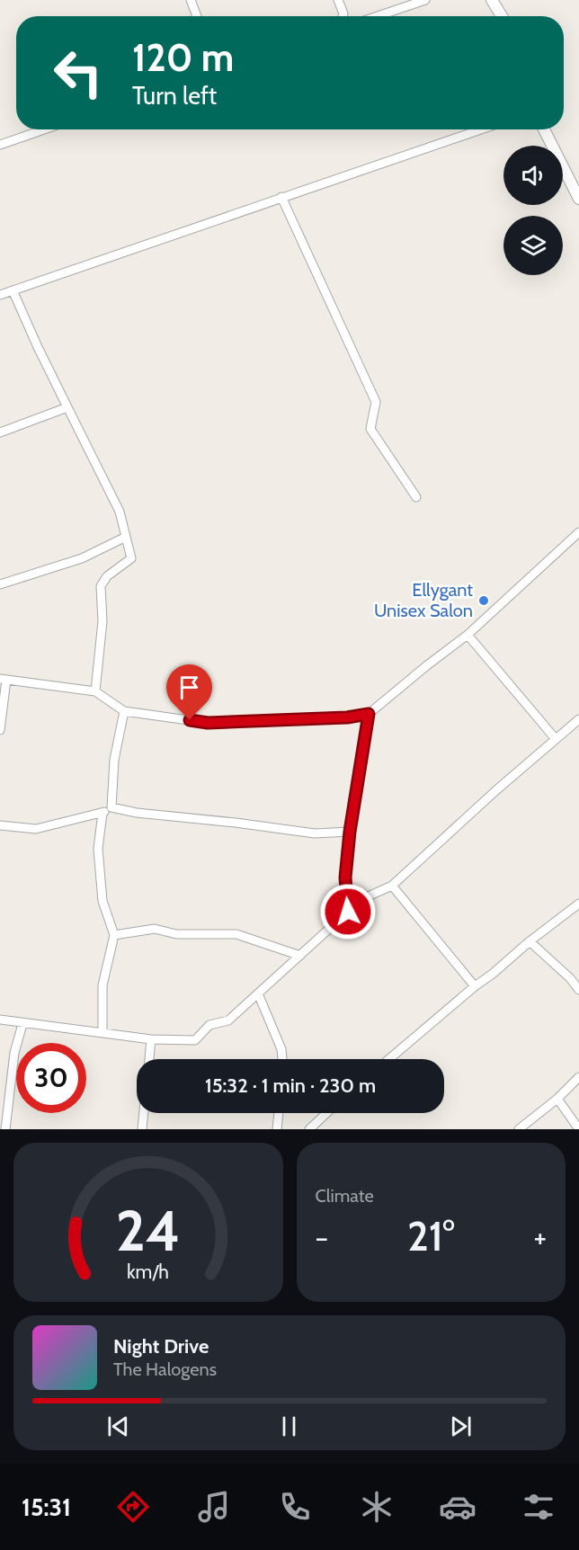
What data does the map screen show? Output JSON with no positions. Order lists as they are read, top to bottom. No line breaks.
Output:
{"places":["Ellygant Unisex Salon"],"page":{"turn":["120 m","Turn left"],"limit":"30","trip":"15:32 · 1 min · 230 m","tile":"Climate","heat":["−","21°","+"],"song":["Night Drive","The Halogens"],"tabs":"15:31","gauge":["24","km/h"]}}
